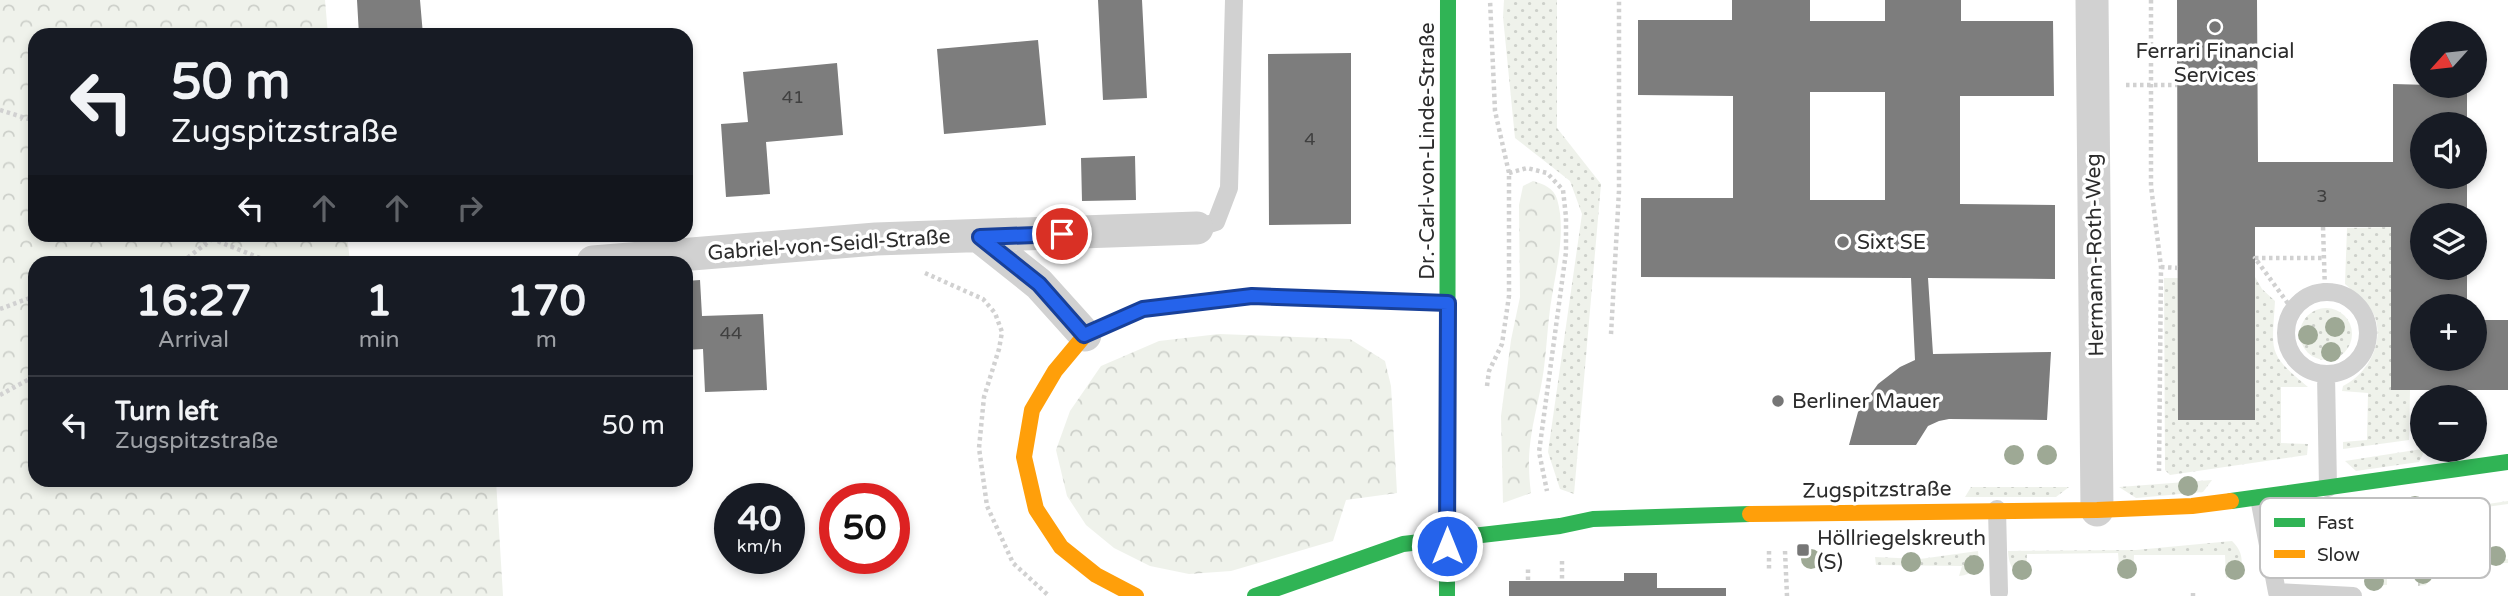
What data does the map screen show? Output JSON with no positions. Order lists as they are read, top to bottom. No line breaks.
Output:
{"streets":{"street":["Dr.-Carl-von-Linde-Straße","Gabriel-von-Seidl-Straße","Hermann-Roth-Weg","Zugspitzstraße"]},"crossings":[["Hermann-Roth-Weg","Zugspitzstraße"]],"places":{"other":["Ferrari Financial Services","Sixt SE","Berliner Mauer"],"transit":["Höllriegelskreuth (S)"]},"house_numbers":["41","4","3","44"],"legend":["Fast","Slow"],"north":"bottom left","page":{"map_buttons":["+","−"],"turn":["50 m","Zugspitzstraße"],"eta":["16:27","Arrival","1","min","170","m"],"list":[{"name":"Turn left","note":"Zugspitzstraße","value":"50 m"}],"speed":"40 km/h","limit":"50"}}
